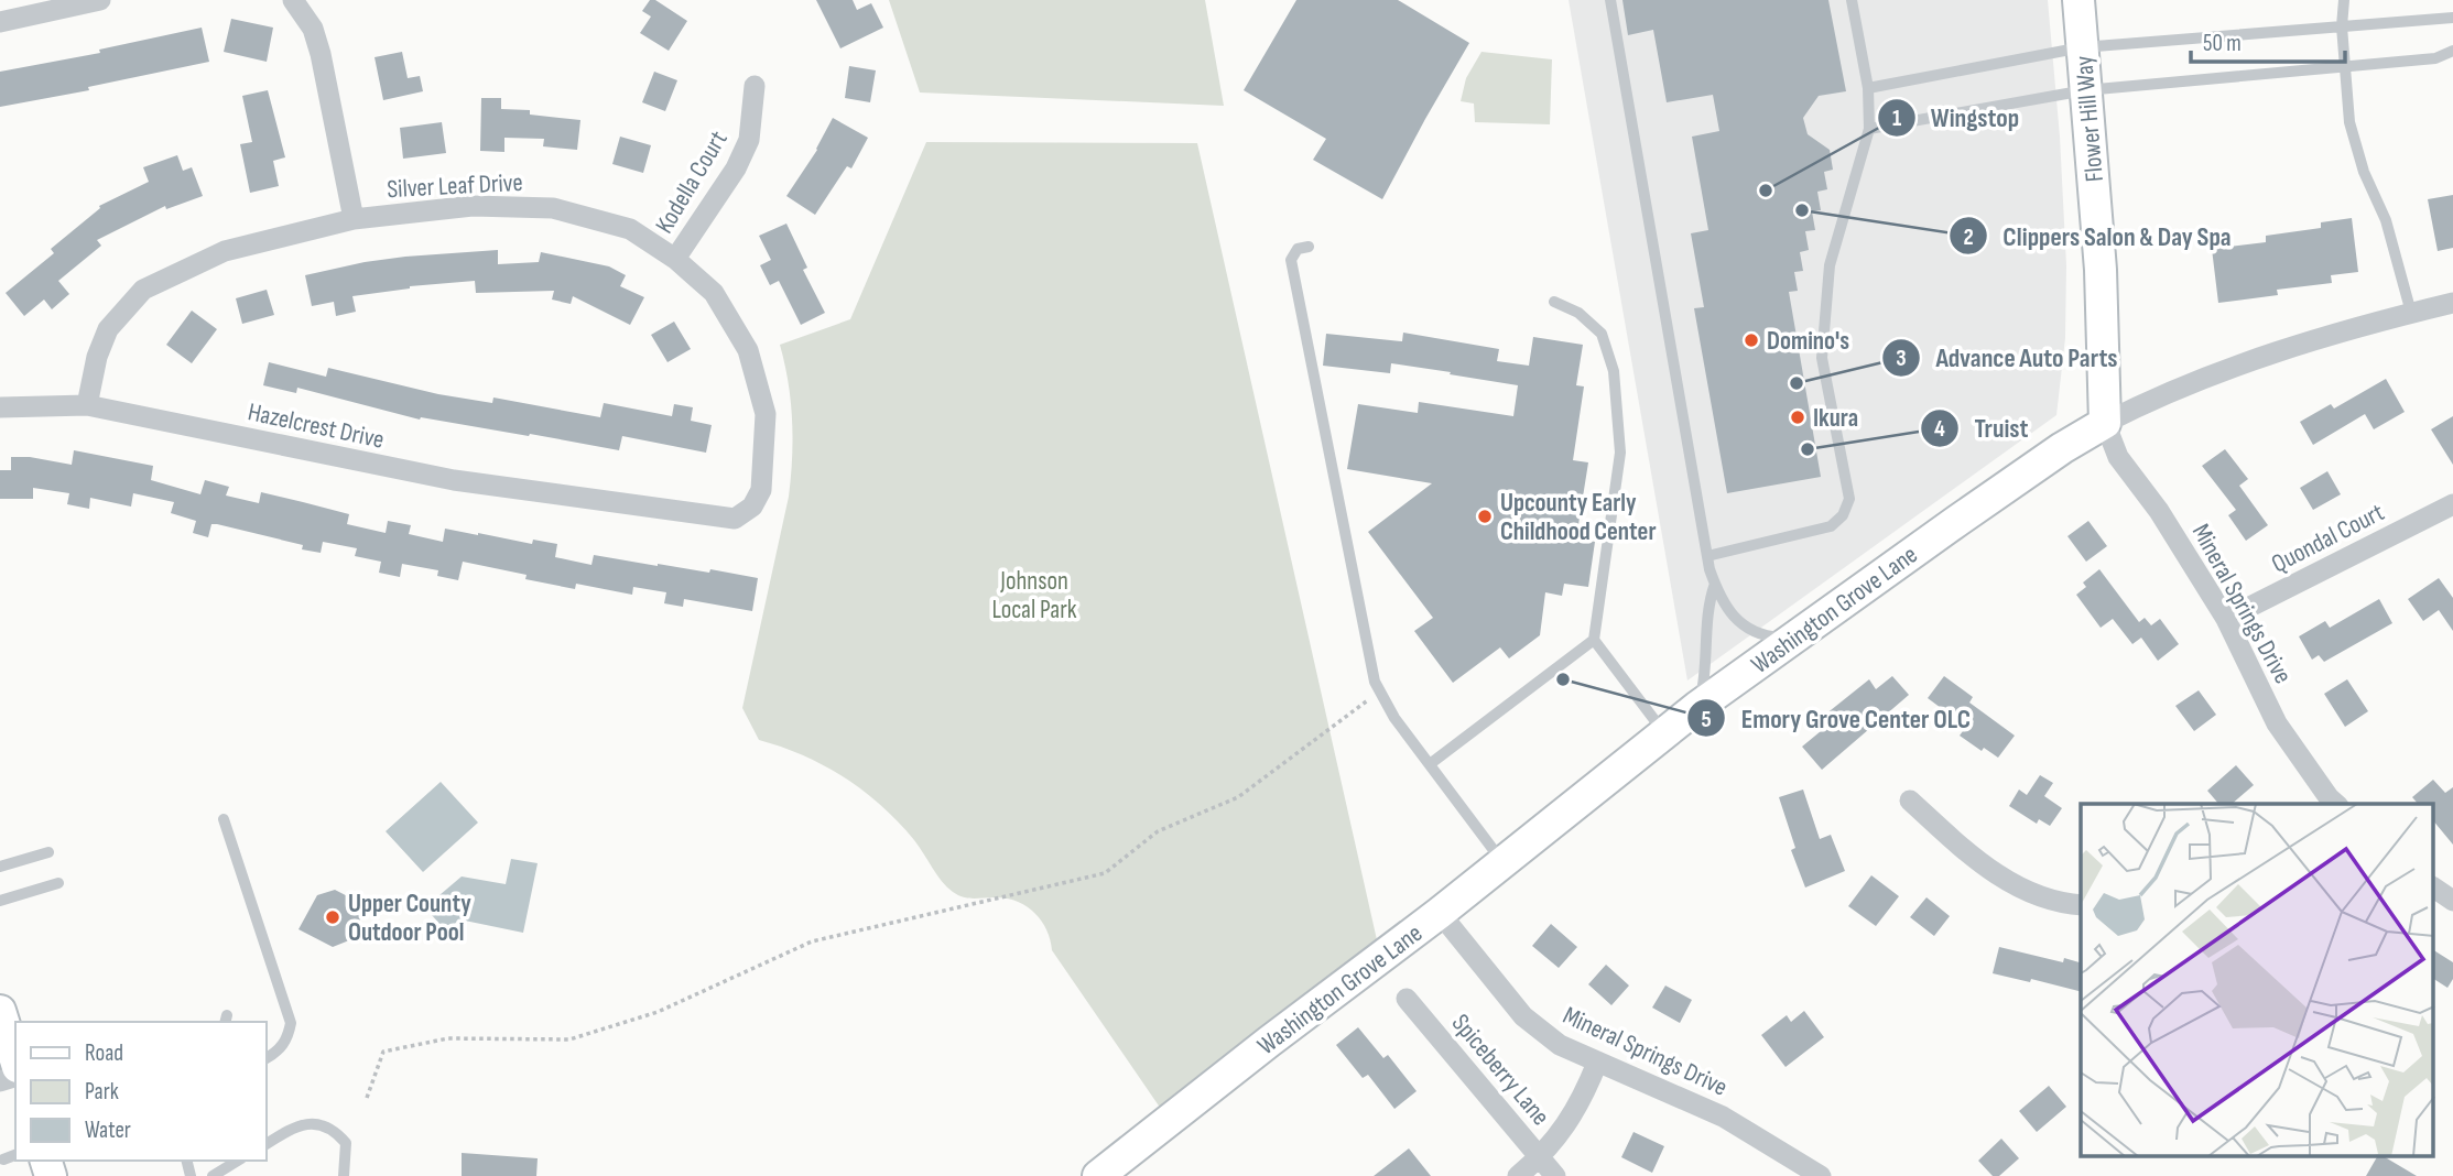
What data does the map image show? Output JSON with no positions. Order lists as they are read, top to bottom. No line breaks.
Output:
{"streets":{"street":["Flower Hill Way","Kodella Court","Silver Leaf Drive","Hazelcrest Drive","Quondal Court","Mineral Springs Drive","Washington Grove Lane","Spiceberry Lane"]},"crossings":[["Flower Hill Way","Mineral Springs Drive"],["Flower Hill Way","Washington Grove Lane"],["Kodella Court","Silver Leaf Drive"],["Silver Leaf Drive","Hazelcrest Drive"],["Quondal Court","Mineral Springs Drive"],["Mineral Springs Drive","Washington Grove Lane"]],"parks":["Johnson Local Park"],"places":["Wingstop","Clippers Salon & Day Spa","Domino's","Advance Auto Parts","Ikura","Truist","Upcounty Early Childhood Center","Emory Grove Center OLC","Upper County Outdoor Pool"],"legend":["Road","Park","Water"],"scale_bar":"50 m"}
